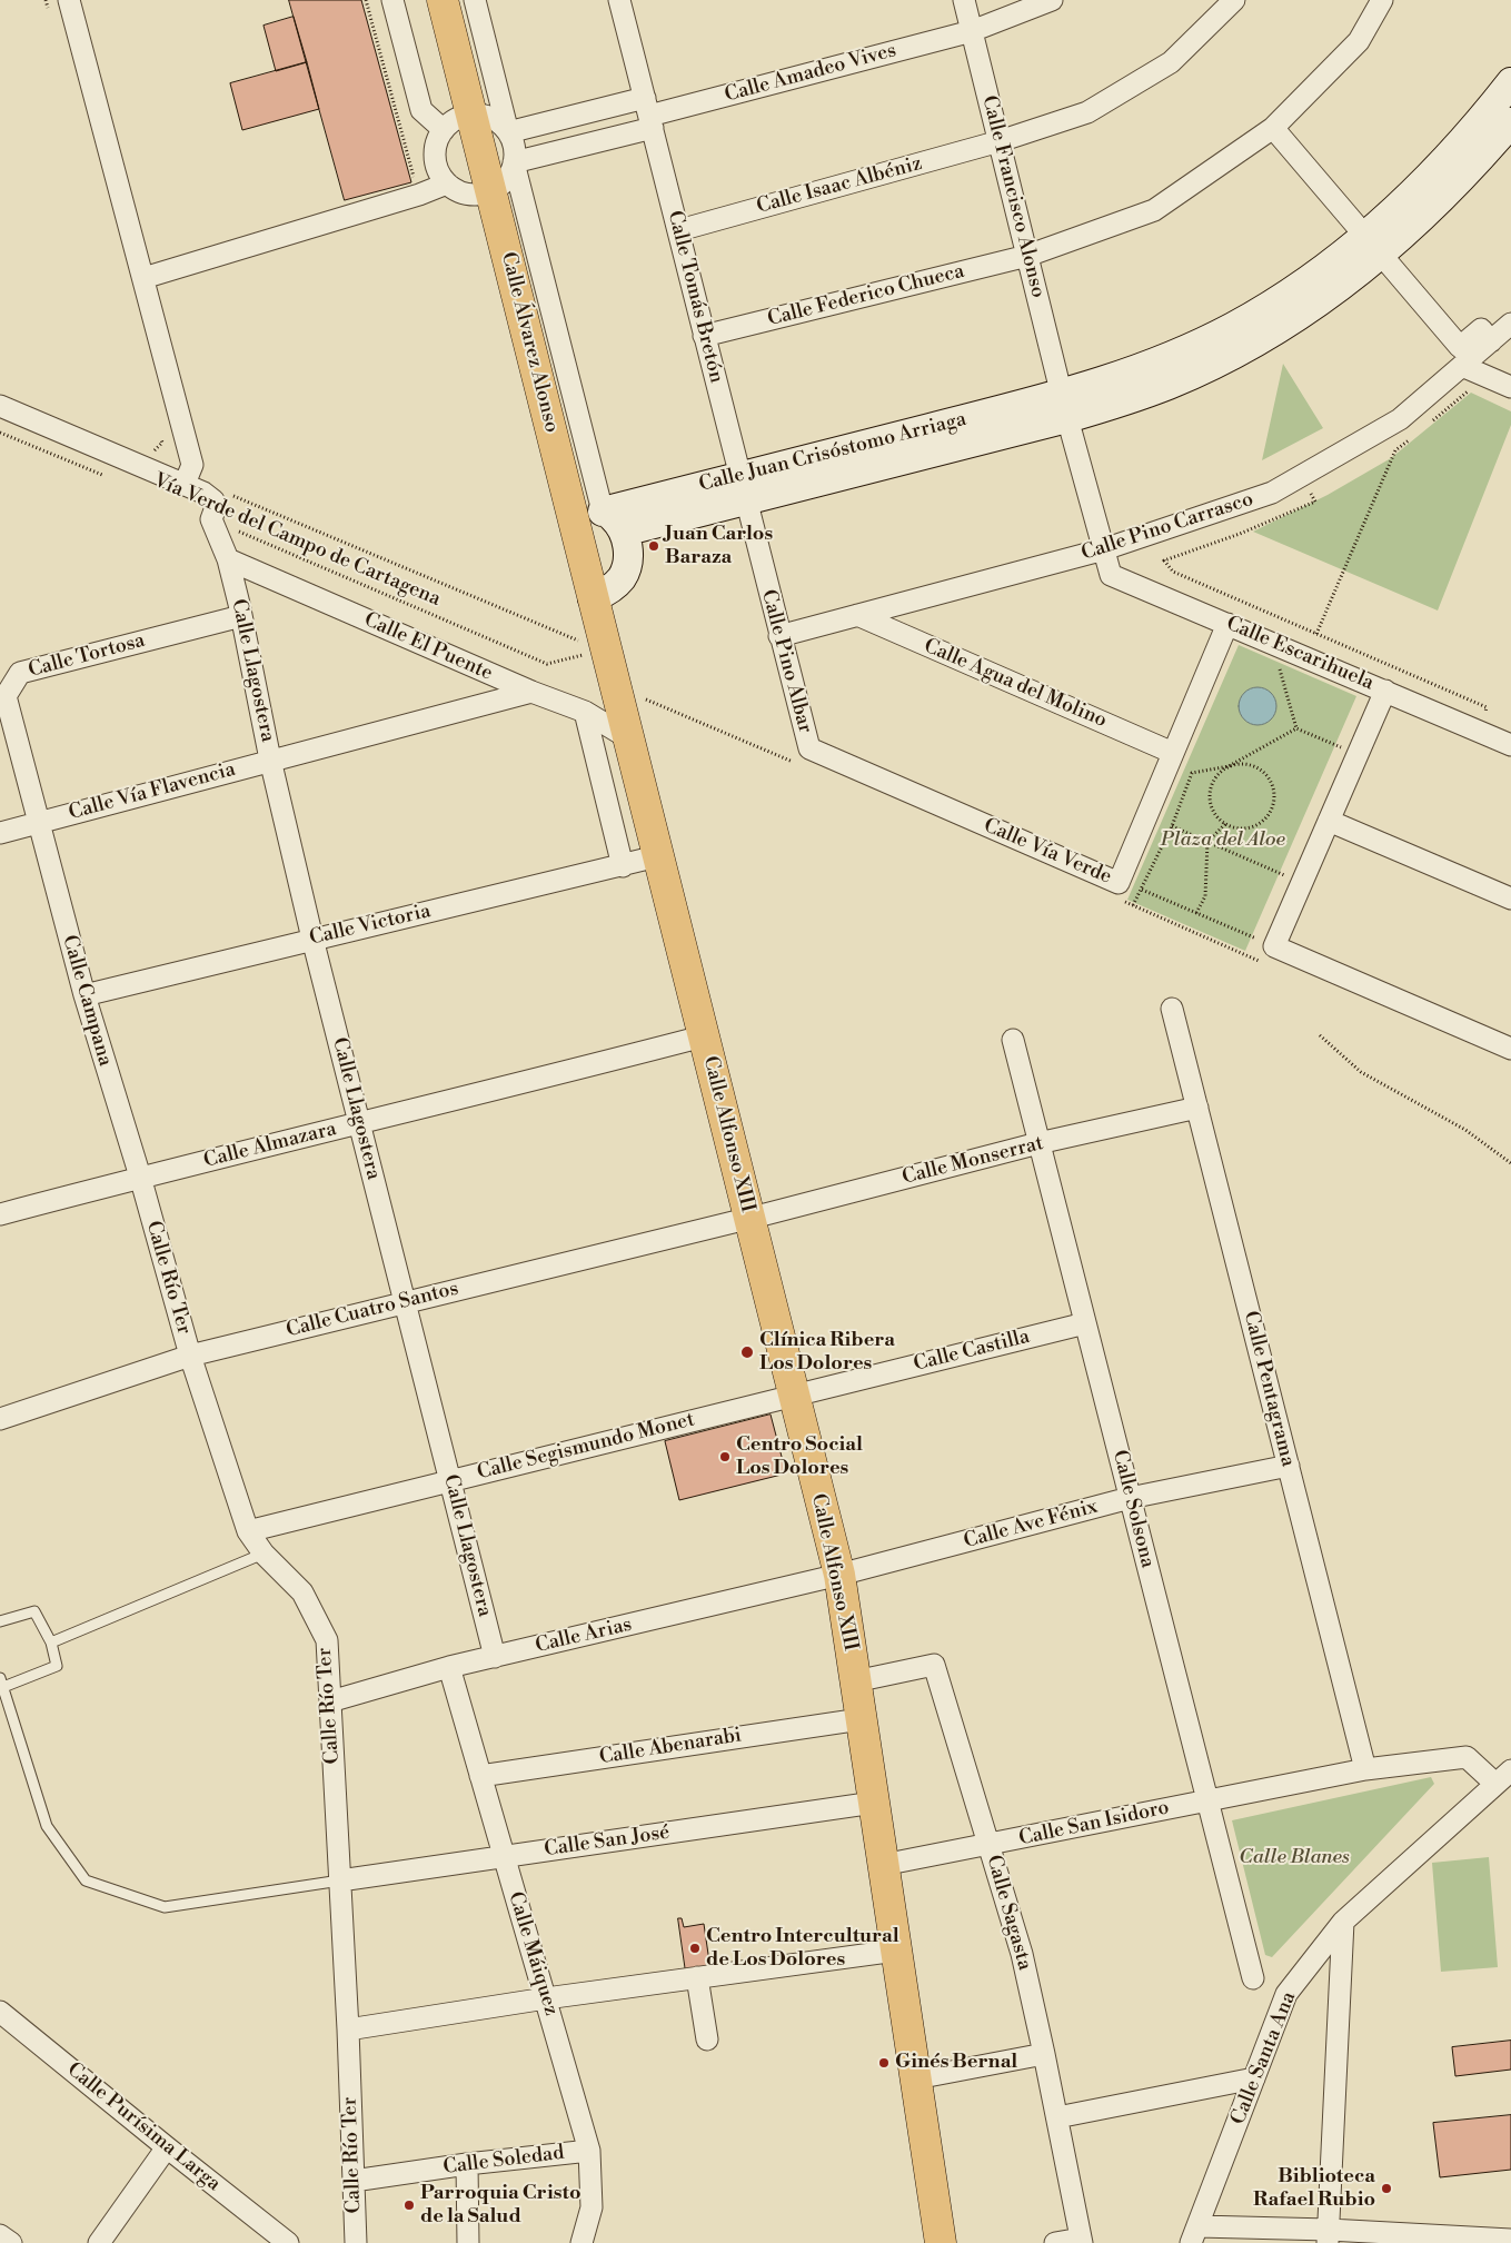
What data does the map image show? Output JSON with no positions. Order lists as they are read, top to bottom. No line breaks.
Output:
{"streets":{"main road":["Calle Álvarez Alonso","Calle Alfonso XIII"],"street":["Calle Amadeo Vives","Calle Isaac Albéniz","Calle Francisco Alonso","Calle Federico Chueca","Calle Tomás Bretón","Calle Juan Crisóstomo Arriaga","Calle Pino Carrasco","Calle El Puente","Calle Escarihuela","Calle Tortosa","Calle Pino Albar","Calle Llagostera","Calle Agua del Molino","Calle Vía Flavencia","Calle Vía Verde","Calle Victoria","Calle Campana","Calle Almazara","Calle Monserrat","Calle Río Ter","Calle Cuatro Santos","Calle Castilla","Calle Pentagrama","Calle Segismundo Monet","Calle Solsona","Calle Ave Fénix","Calle Arias","Calle Abenarabi","Calle San Isidoro","Calle San José","Calle Sagasta","Calle Máiquez","Calle Santa Ana","Calle Purísima Larga","Calle Soledad"],"path":["Vía Verde del Campo de Cartagena"]},"crossings":[["Calle Amadeo Vives","Calle Francisco Alonso"],["Calle Amadeo Vives","Calle Tomás Bretón"],["Calle Isaac Albéniz","Calle Francisco Alonso"],["Calle Isaac Albéniz","Calle Tomás Bretón"],["Calle Francisco Alonso","Calle Federico Chueca"],["Calle Francisco Alonso","Calle Juan Crisóstomo Arriaga"],["Calle Francisco Alonso","Calle Pino Carrasco"],["Calle Francisco Alonso","Calle Escarihuela"],["Calle Federico Chueca","Calle Tomás Bretón"],["Calle Tomás Bretón","Calle Juan Crisóstomo Arriaga"],["Calle Tomás Bretón","Calle Pino Albar"],["Calle Álvarez Alonso","Calle Juan Crisóstomo Arriaga"],["Calle Álvarez Alonso","Calle Alfonso XIII"],["Calle Juan Crisóstomo Arriaga","Calle Pino Albar"],["Calle Pino Carrasco","Calle Escarihuela"],["Calle Pino Carrasco","Calle Pino Albar"],["Calle Pino Carrasco","Calle Agua del Molino"],["Vía Verde del Campo de Cartagena","Calle Llagostera"],["Calle El Puente","Calle Llagostera"],["Calle El Puente","Calle Vía Flavencia"],["Calle El Puente","Calle Alfonso XIII"],["Calle Escarihuela","Calle Vía Verde"],["Calle Tortosa","Calle Llagostera"],["Calle Tortosa","Calle Vía Flavencia"],["Calle Tortosa","Calle Campana"],["Calle Pino Albar","Calle Vía Verde"],["Calle Llagostera","Calle Vía Flavencia"],["Calle Llagostera","Calle Victoria"],["Calle Llagostera","Calle Almazara"],["Calle Llagostera","Calle Cuatro Santos"],["Calle Llagostera","Calle Segismundo Monet"],["Calle Llagostera","Calle Arias"],["Calle Agua del Molino","Calle Vía Verde"],["Calle Vía Flavencia","Calle Campana"],["Calle Victoria","Calle Campana"],["Calle Victoria","Calle Alfonso XIII"],["Calle Campana","Calle Almazara"],["Calle Campana","Calle Río Ter"],["Calle Alfonso XIII","Calle Almazara"],["Calle Alfonso XIII","Calle Monserrat"],["Calle Alfonso XIII","Calle Cuatro Santos"],["Calle Alfonso XIII","Calle Castilla"],["Calle Alfonso XIII","Calle Segismundo Monet"],["Calle Alfonso XIII","Calle Ave Fénix"],["Calle Alfonso XIII","Calle Arias"],["Calle Alfonso XIII","Calle Abenarabi"],["Calle Alfonso XIII","Calle San Isidoro"],["Calle Alfonso XIII","Calle San José"],["Calle Alfonso XIII","Calle Sagasta"],["Calle Almazara","Calle Río Ter"],["Calle Monserrat","Calle Cuatro Santos"],["Calle Monserrat","Calle Pentagrama"],["Calle Monserrat","Calle Solsona"],["Calle Río Ter","Calle Cuatro Santos"],["Calle Río Ter","Calle Segismundo Monet"],["Calle Río Ter","Calle Arias"],["Calle Río Ter","Calle San José"],["Calle Río Ter","Calle Soledad"],["Calle Castilla","Calle Segismundo Monet"],["Calle Castilla","Calle Solsona"],["Calle Pentagrama","Calle Ave Fénix"],["Calle Solsona","Calle Ave Fénix"],["Calle Solsona","Calle San Isidoro"],["Calle Ave Fénix","Calle Arias"],["Calle Arias","Calle Máiquez"],["Calle Abenarabi","Calle Máiquez"],["Calle San Isidoro","Calle Sagasta"],["Calle San José","Calle Máiquez"],["Calle Máiquez","Calle Soledad"]],"parks":["Plaza del Aloe","Calle Blanes"],"places":["Juan Carlos Baraza","Clínica Ribera Los Dolores","Centro Social Los Dolores","Centro Intercultural de Los Dolores","Ginés Bernal","Biblioteca Rafael Rubio","Parroquia Cristo de la Salud"]}
